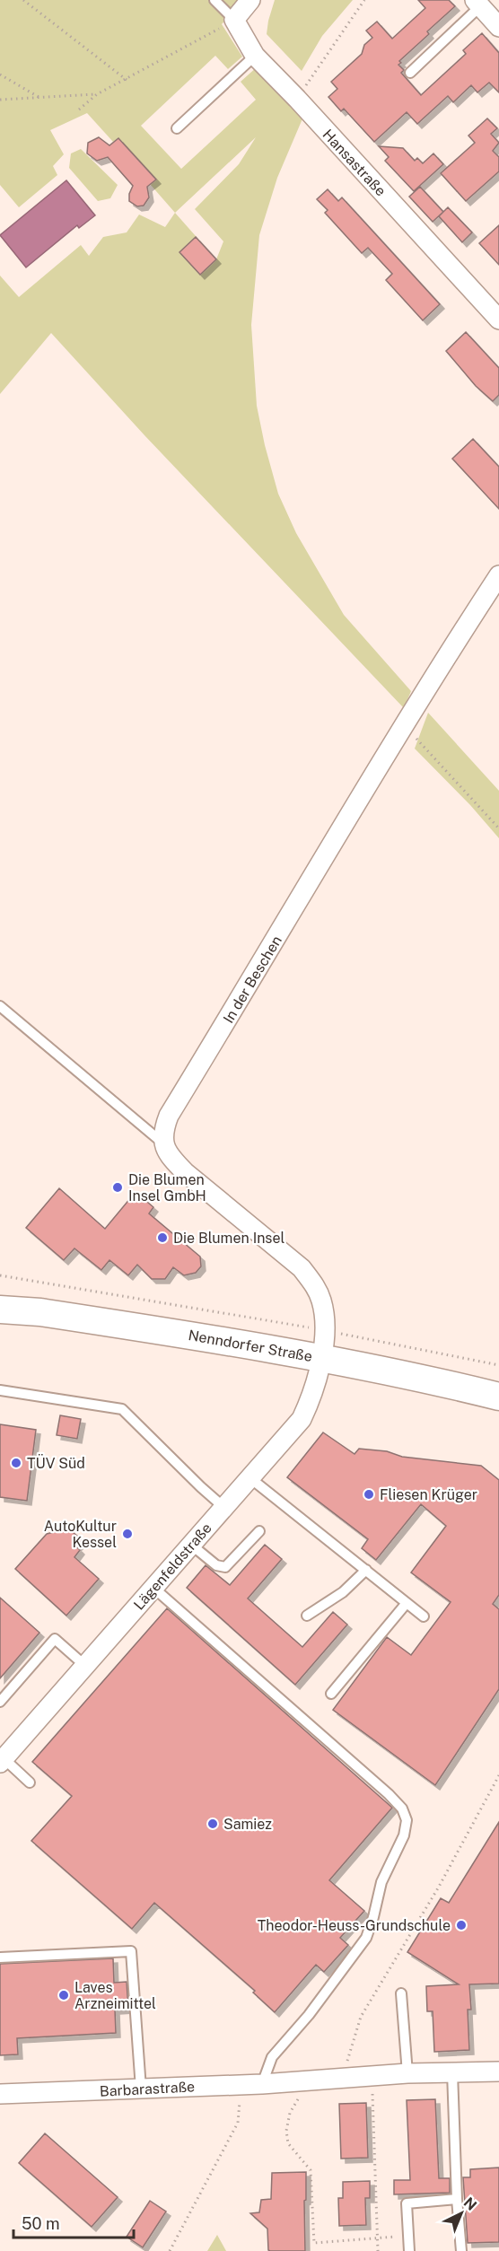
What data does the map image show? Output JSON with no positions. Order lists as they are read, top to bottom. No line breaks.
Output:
{"streets":{"street":["Hansastraße","In der Beschen","Nenndorfer Straße","Lägenfeldstraße","Barbarastraße"]},"crossings":[["Nenndorfer Straße","Lägenfeldstraße"]],"places":["Die Blumen Insel GmbH","Die Blumen Insel","TÜV Süd","Fliesen Krüger","AutoKultur Kessel","Samiez","Theodor-Heuss-Grundschule","Laves Arzneimittel"],"scale_bar":"50 m","north":"top right"}
